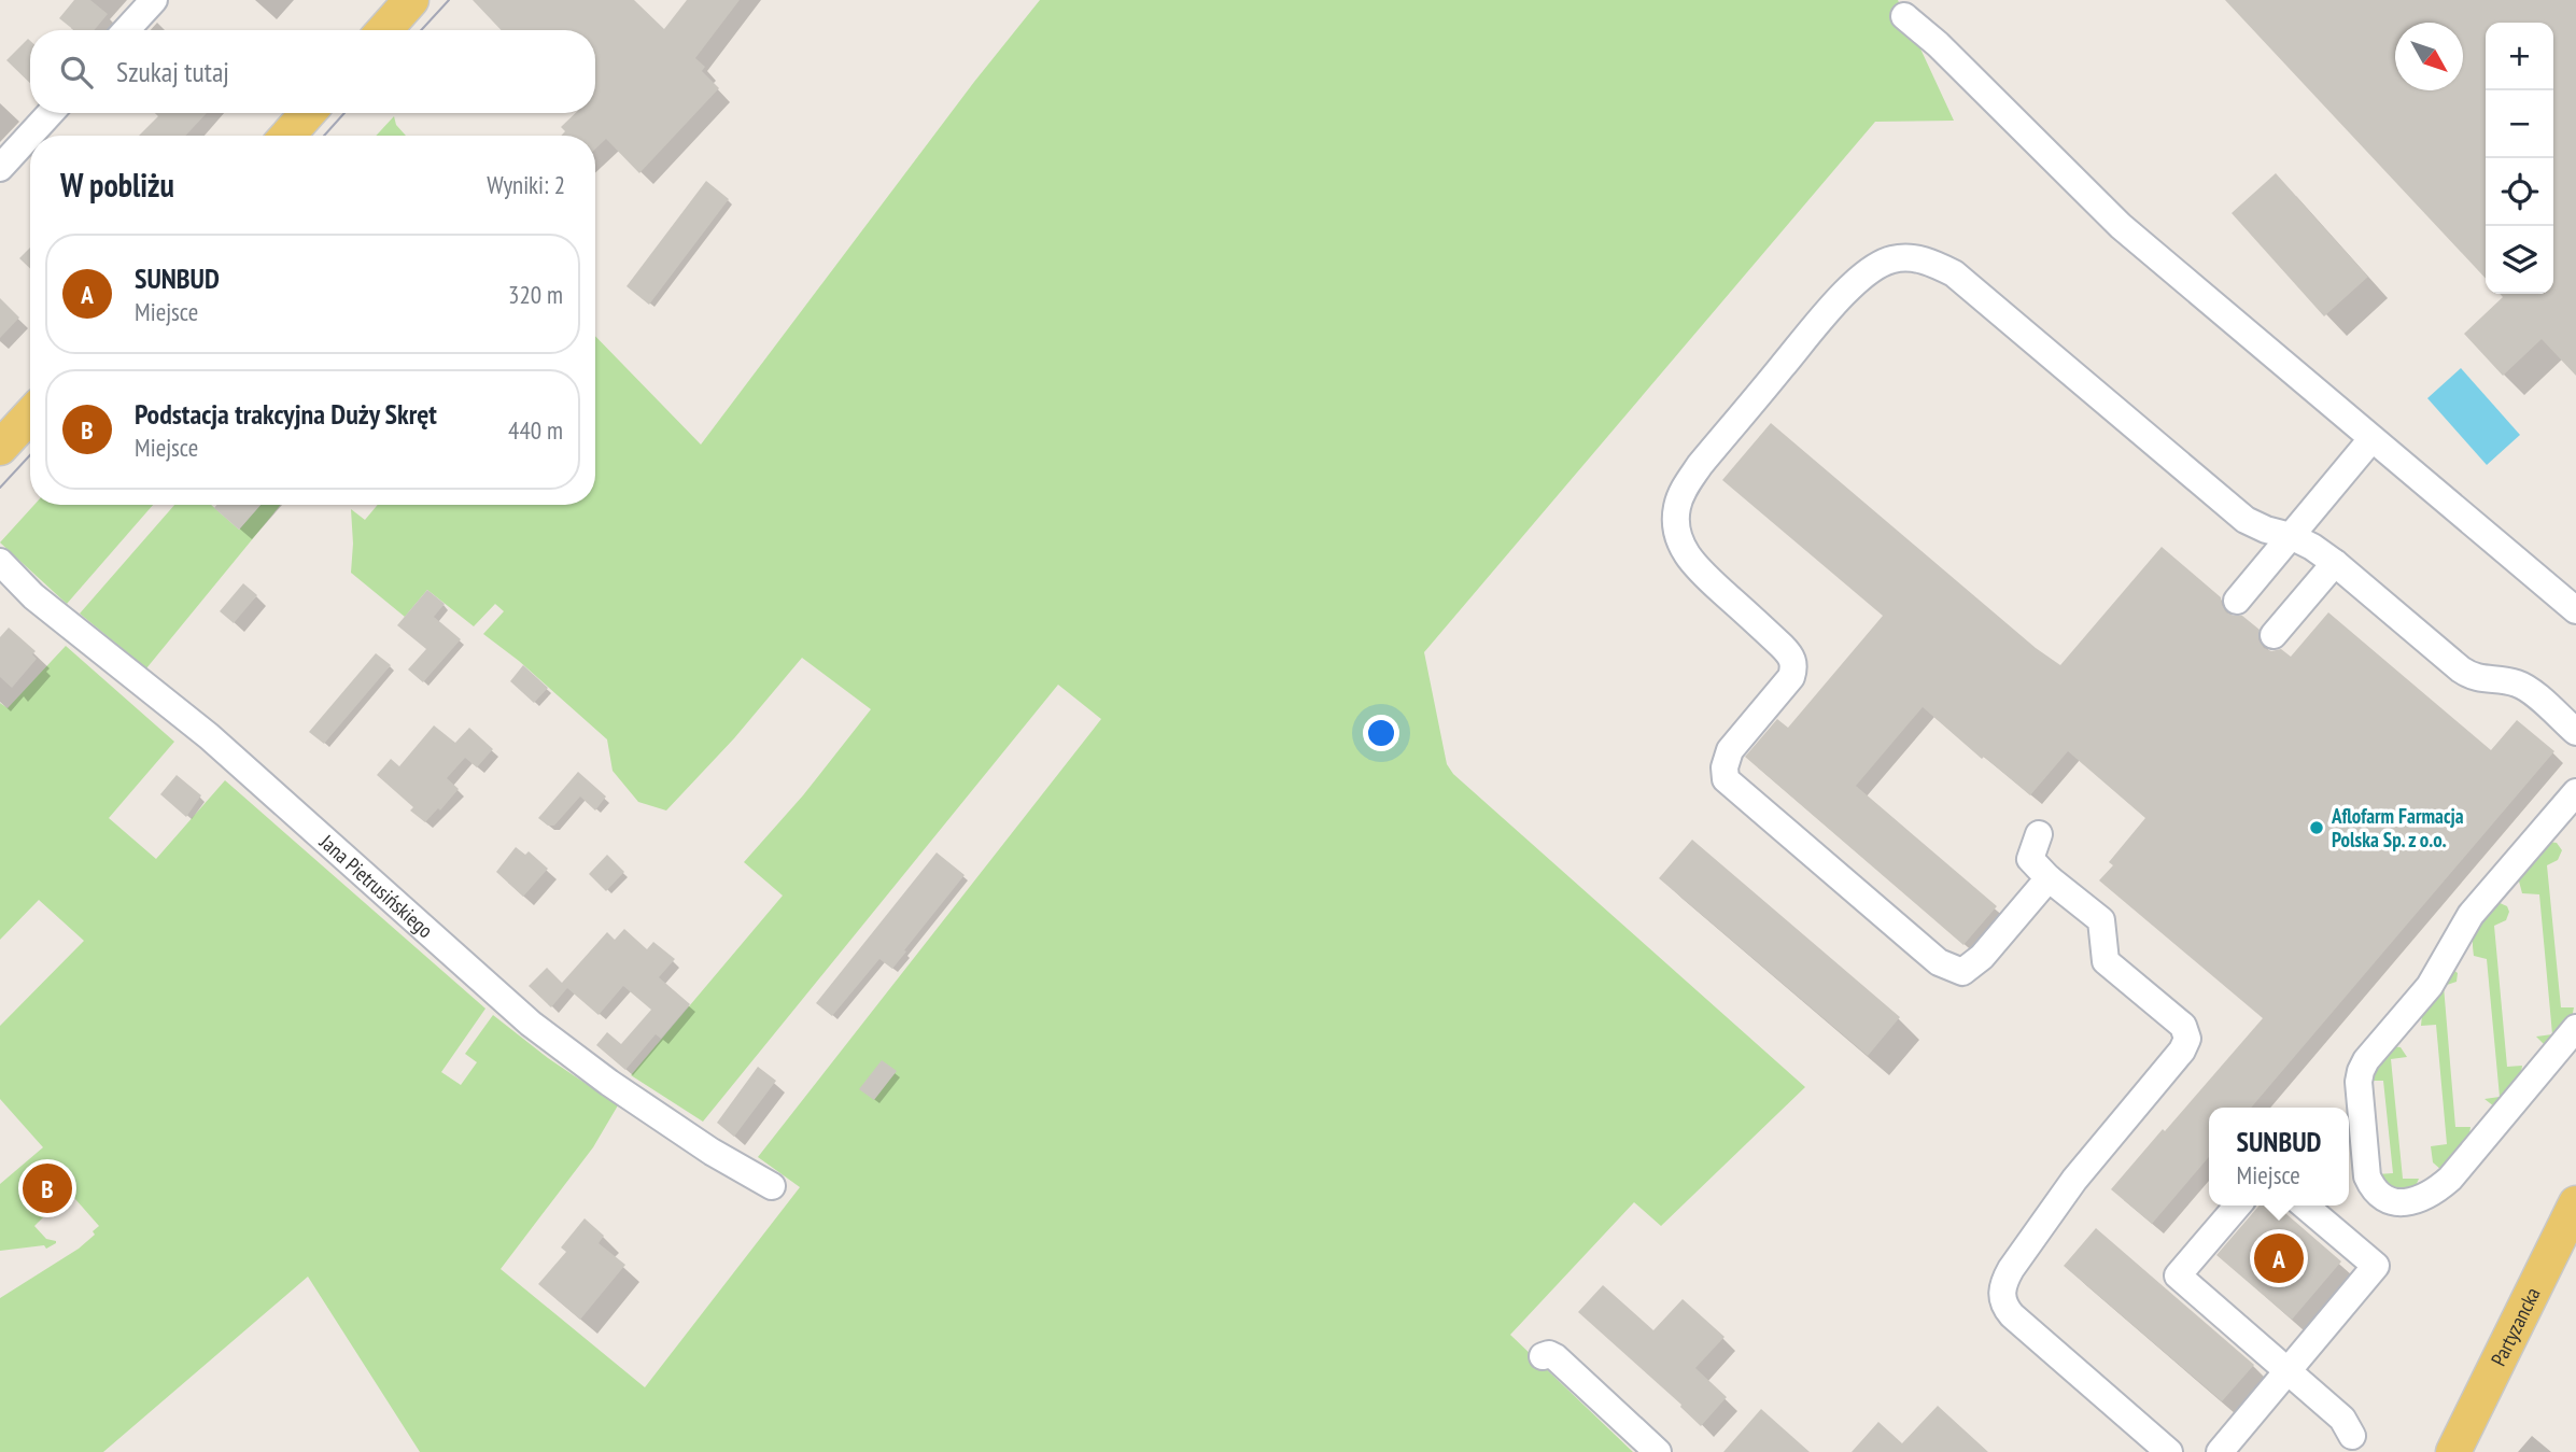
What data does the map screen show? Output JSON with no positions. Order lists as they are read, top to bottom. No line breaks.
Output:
{"streets":{"main road":["Partyzancka"],"street":["Jana Pietrusińskiego"]},"places":["Aflofarm Farmacja Polska Sp. z o.o."],"north":"bottom right","page":{"map_buttons":["+","−"],"search":"Szukaj tutaj","heading":["W pobliżu","Wyniki: 2"],"list":[{"mark":"A","name":"SUNBUD","note":"Miejsce","value":"320 m"},{"mark":"B","name":"Podstacja trakcyjna Duży Skręt","note":"Miejsce","value":"440 m"}],"popup":["SUNBUD","Miejsce"],"pins":["B","A"]}}
